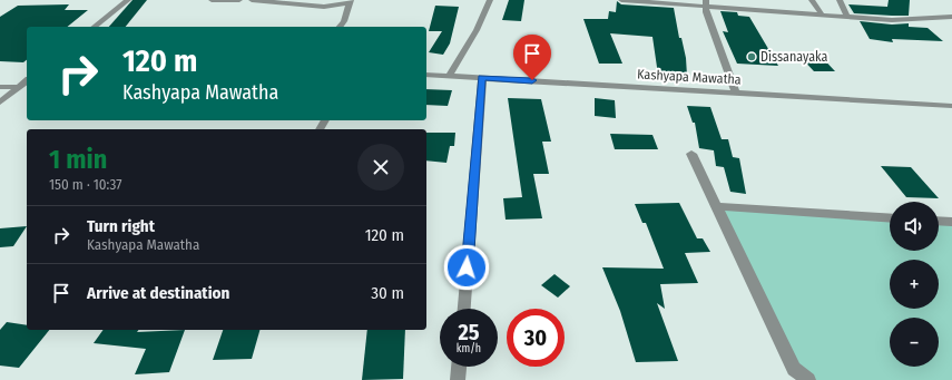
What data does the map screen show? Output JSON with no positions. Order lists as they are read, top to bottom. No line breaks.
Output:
{"streets":{"street":["Kashyapa Mawatha"]},"places":["Dissanayaka"],"page":{"turn":["120 m","Kashyapa Mawatha"],"heading":["1 min","150 m · 10:37"],"map_buttons":["+","−"],"list":[{"name":"Turn right","note":"Kashyapa Mawatha","value":"120 m"},{"name":"Arrive at destination","value":"30 m"}],"speed":"25 km/h","limit":"30"}}
